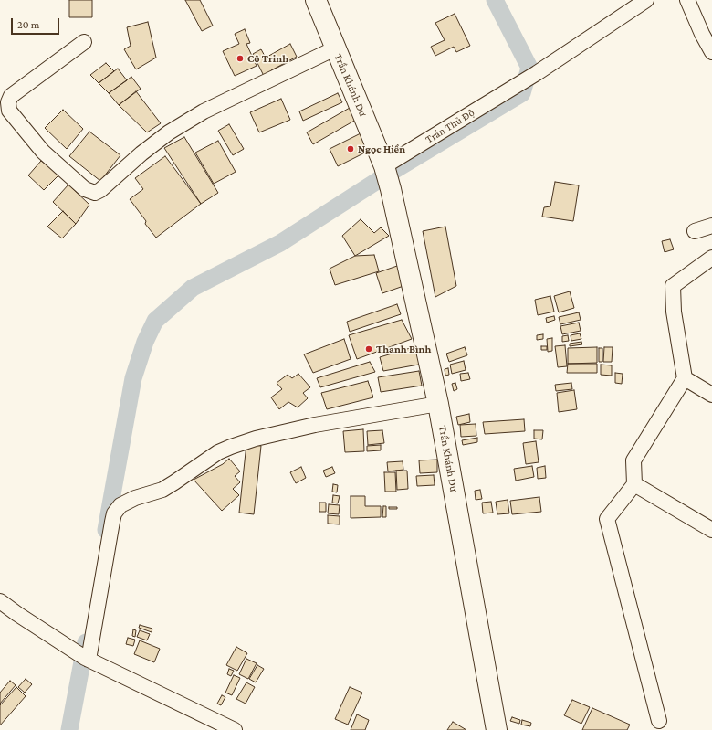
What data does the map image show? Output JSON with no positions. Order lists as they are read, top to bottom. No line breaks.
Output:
{"streets":{"street":["Trần Khánh Dư","Trần Thủ Độ"]},"crossings":[["Trần Khánh Dư","Trần Thủ Độ"]],"places":["Cô Trinh","Ngọc Hiền","Thanh Bình"],"scale_bar":"20 m"}
